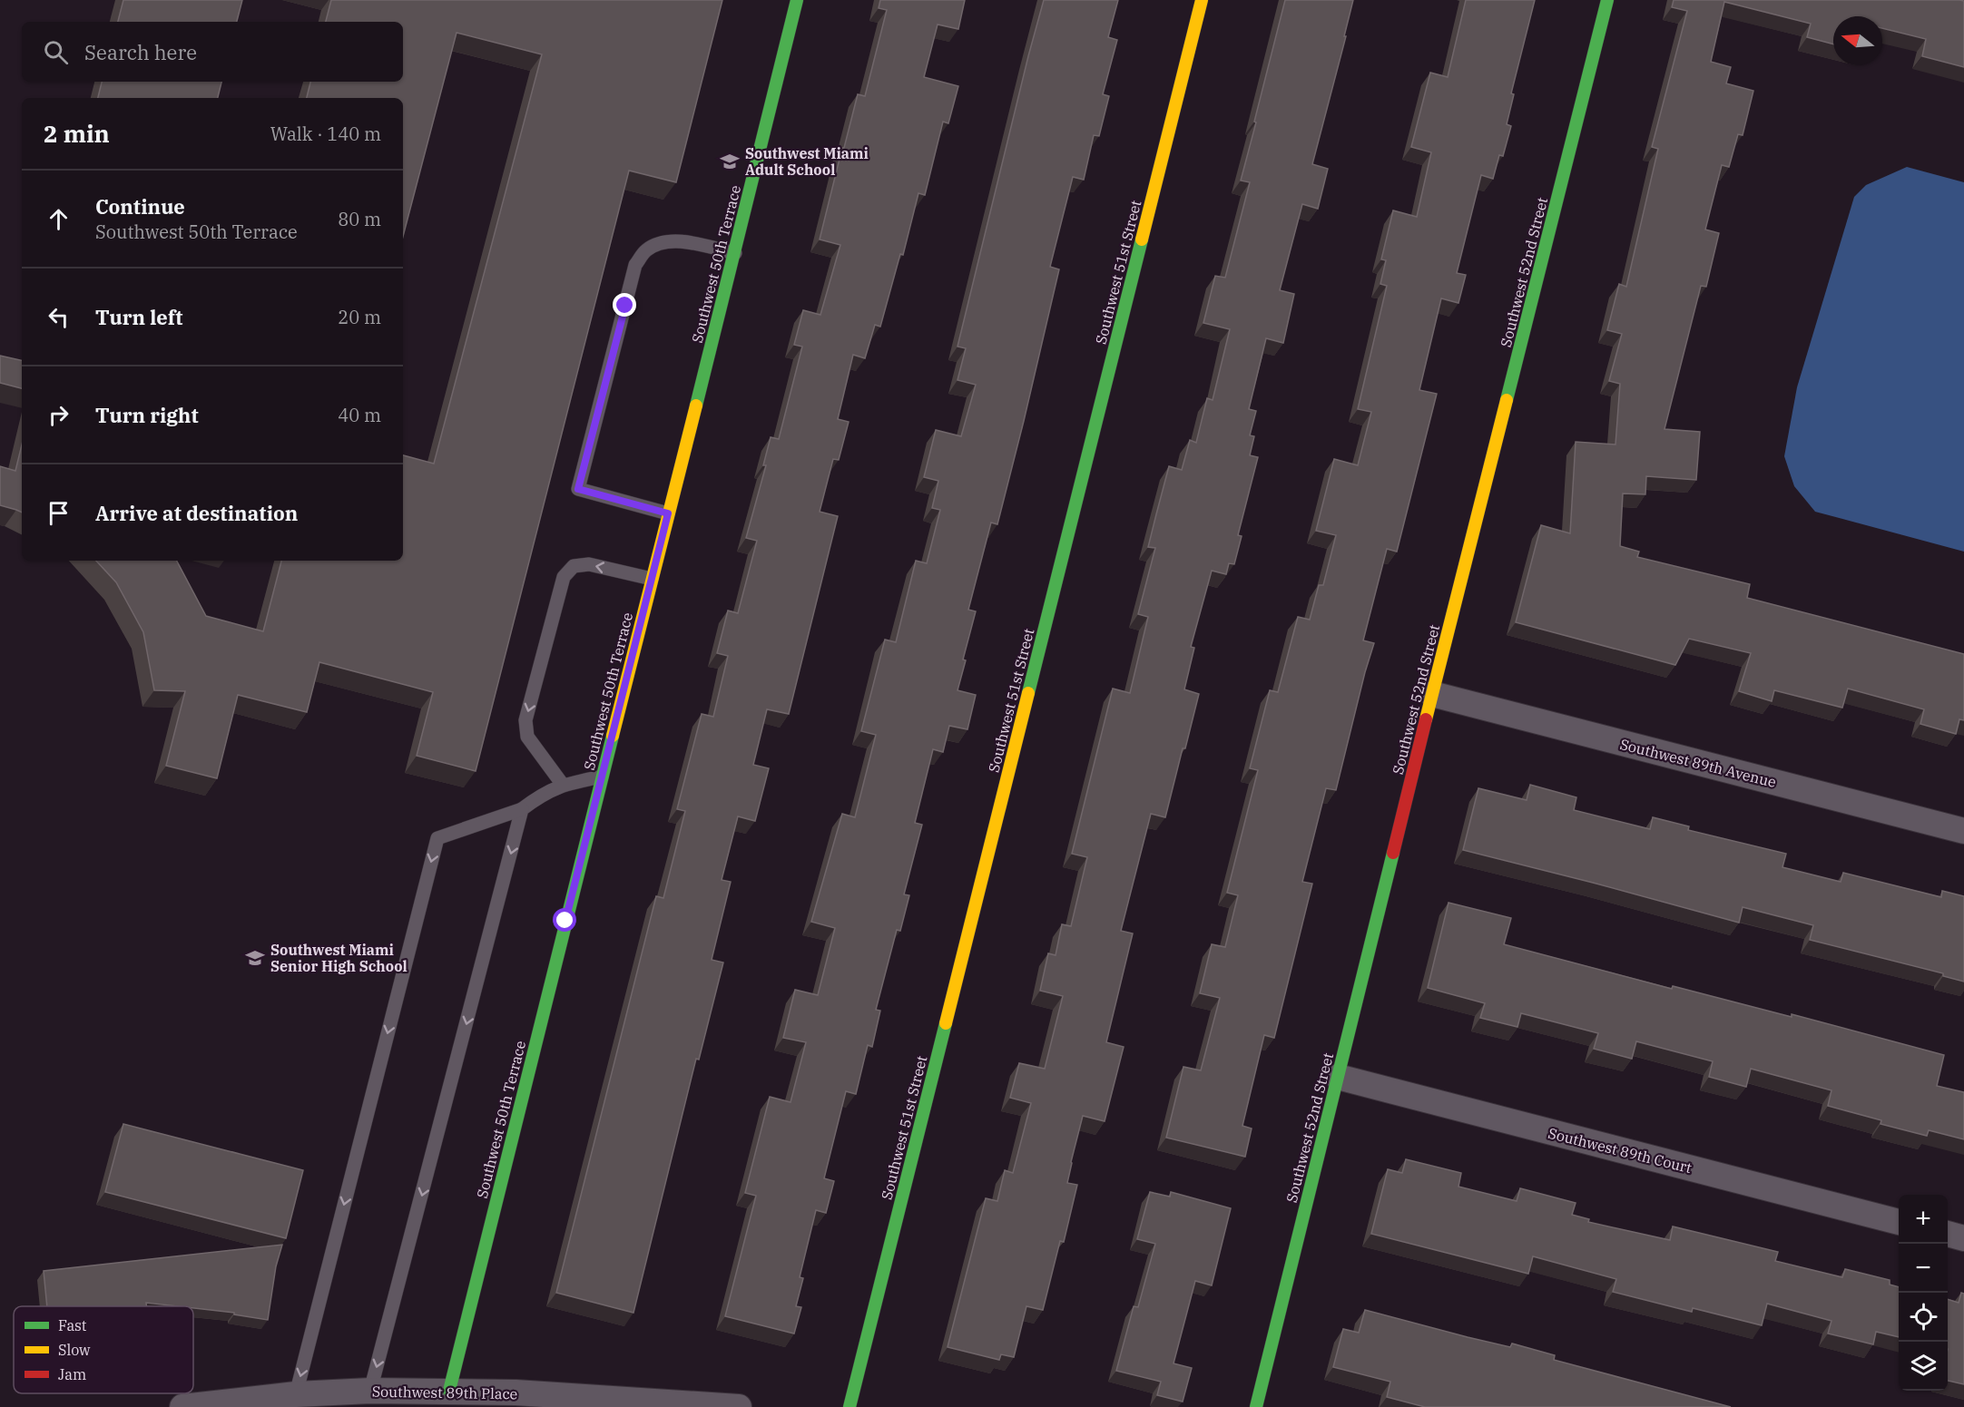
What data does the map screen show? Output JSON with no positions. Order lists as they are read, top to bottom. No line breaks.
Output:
{"streets":{"street":["Southwest 50th Terrace","Southwest 51st Street","Southwest 52nd Street","Southwest 89th Avenue","Southwest 89th Court","Southwest 89th Place"]},"crossings":[["Southwest 50th Terrace","Southwest 89th Place"],["Southwest 52nd Street","Southwest 89th Avenue"],["Southwest 52nd Street","Southwest 89th Court"]],"places":{"school or university":["Southwest Miami Adult School","Southwest Miami Senior High School"]},"legend":["Fast","Slow","Jam"],"north":"left","page":{"search":"Search here","heading":["2 min","Walk · 140 m"],"list":[["Continue","Southwest 50th Terrace","80 m"],["Turn left","20 m"],["Turn right","40 m"],"Arrive at destination"],"map_buttons":["+","−"]}}
